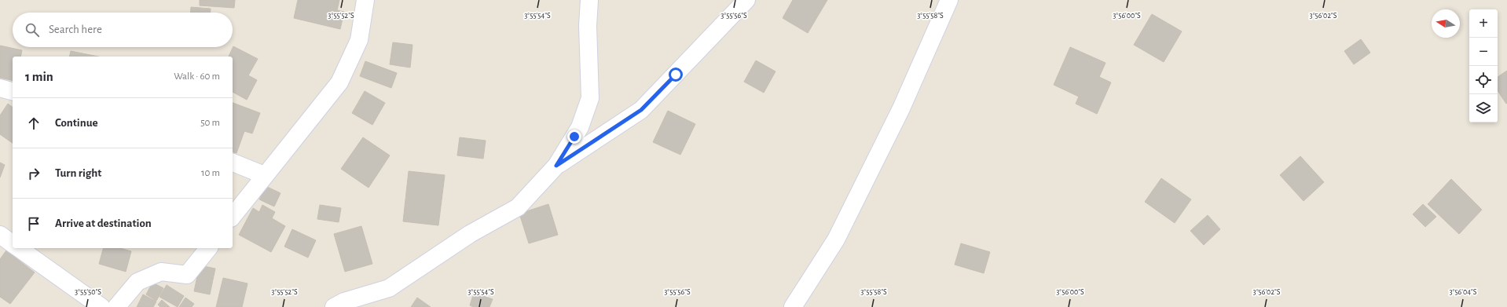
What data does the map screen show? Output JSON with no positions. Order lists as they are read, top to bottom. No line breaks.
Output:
{"north":"left","page":{"map_buttons":["+","−"],"search":"Search here","heading":["1 min","Walk · 60 m"],"list":[["Continue","50 m"],["Turn right","10 m"],"Arrive at destination"]},"coordinates":["3°55'52\"S","3°55'54\"S","3°55'56\"S","3°55'58\"S","3°56'00\"S","3°56'02\"S","3°55'50\"S","3°56'04\"S"]}
